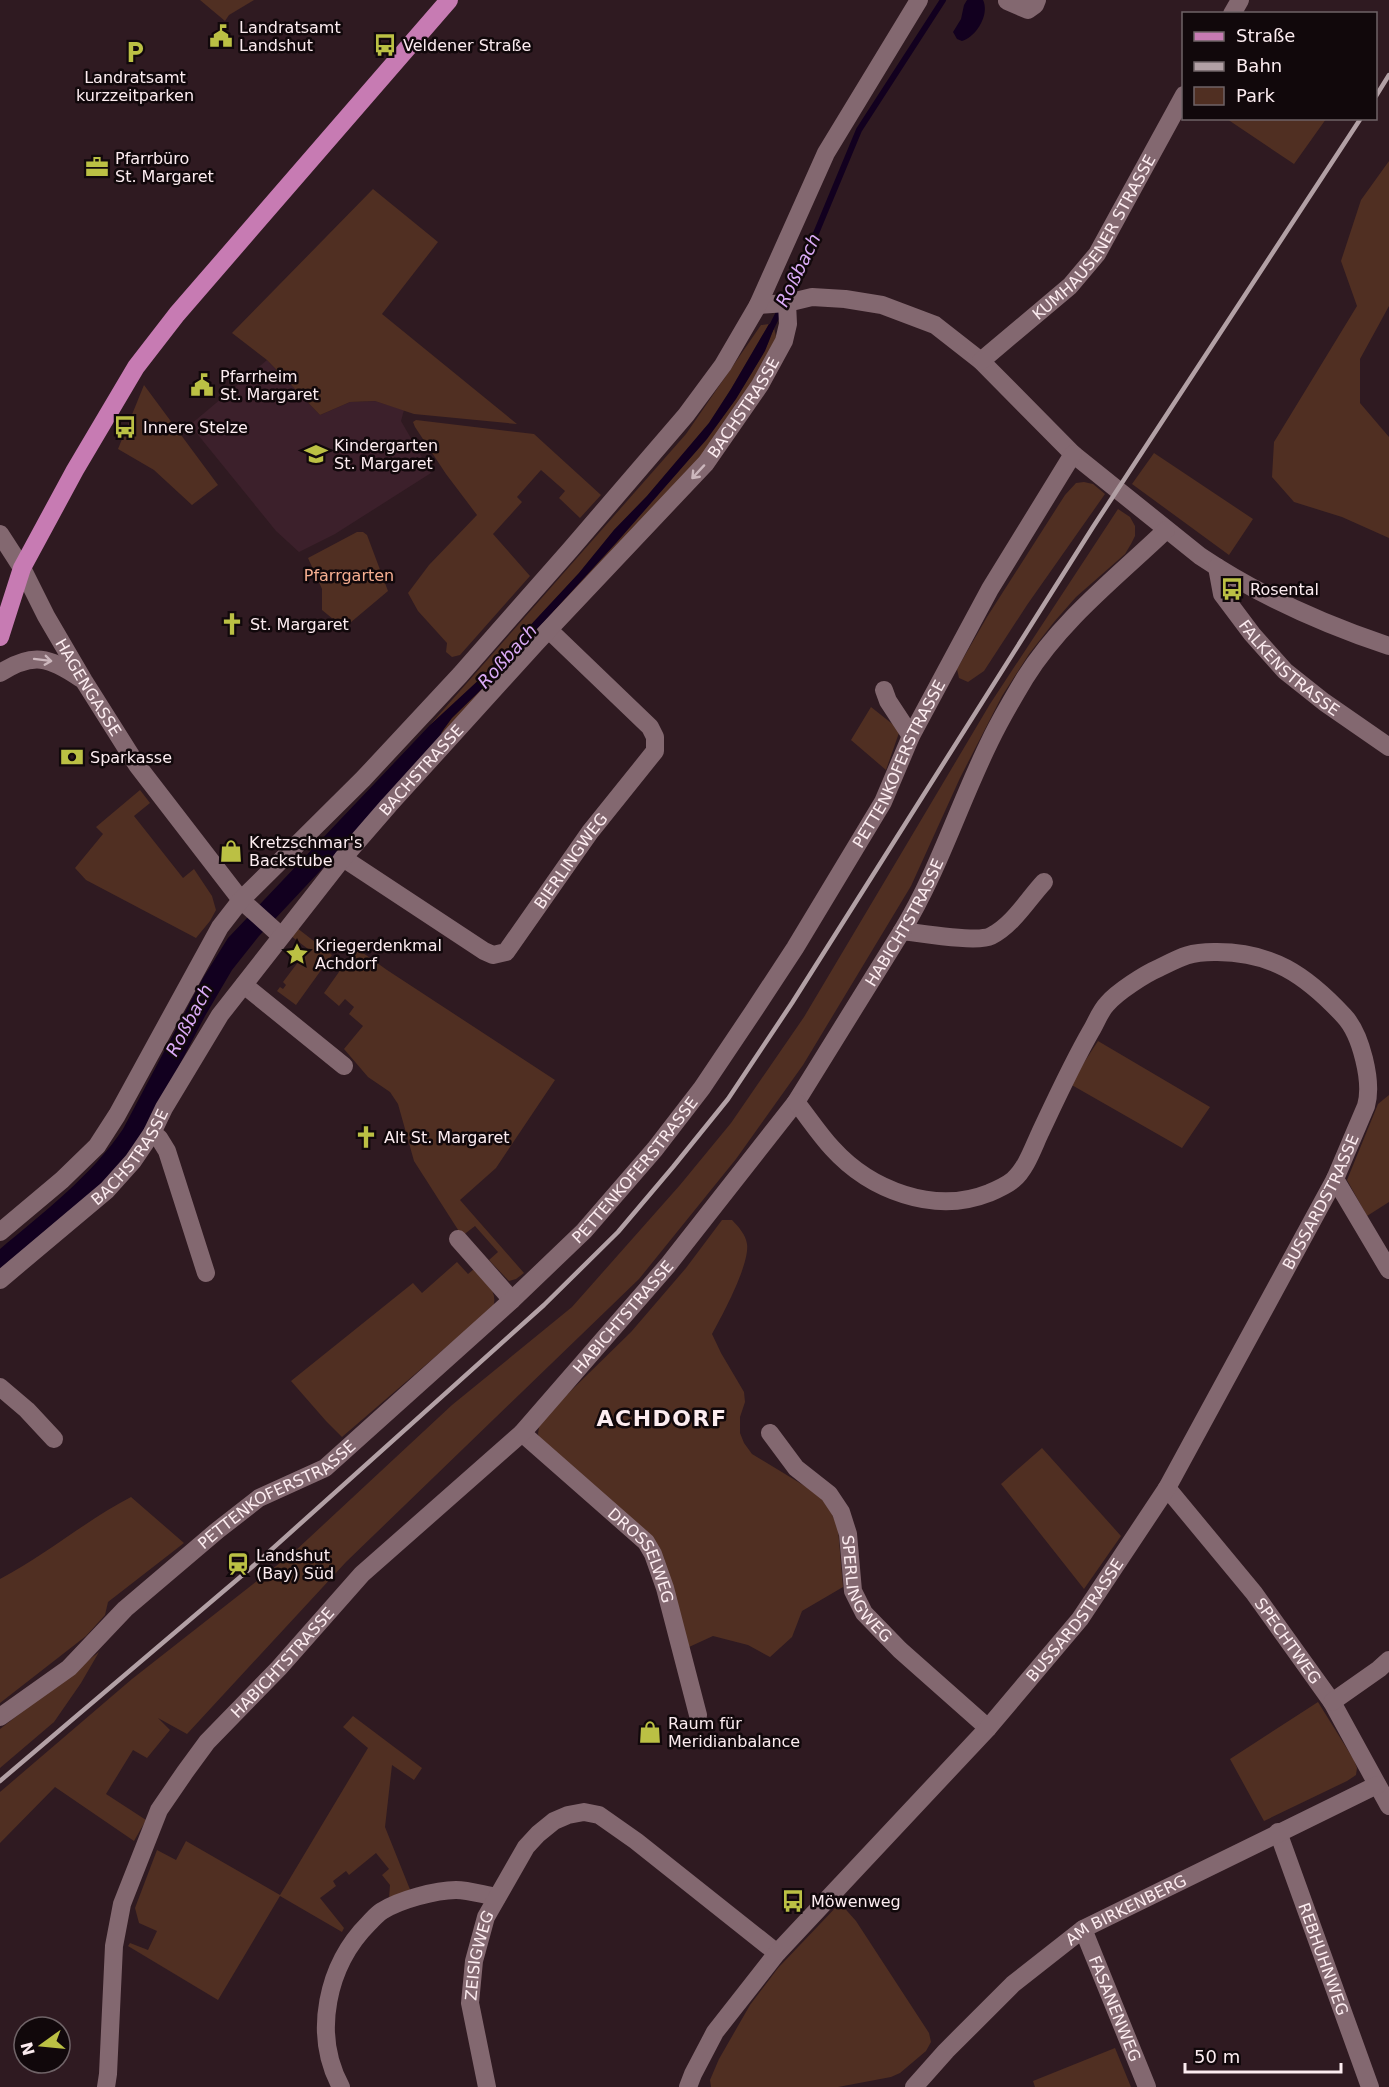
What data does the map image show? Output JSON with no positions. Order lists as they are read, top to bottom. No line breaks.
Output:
{"streets":{"street":["KUMHAUSENER STRASSE","BACHSTRASSE","FALKENSTRASSE","HAGENGASSE","PETTENKOFERSTRASSE","BIERLINGWEG","HABICHTSTRASSE","BUSSARDSTRASSE","DROSSELWEG","SPERLINGWEG","SPECHTWEG","AM BIRKENBERG","ZEISIGWEG","REBHUHNWEG","FASANENWEG"]},"crossings":[["BACHSTRASSE","HAGENGASSE"],["BACHSTRASSE","BIERLINGWEG"],["HABICHTSTRASSE","BUSSARDSTRASSE"],["HABICHTSTRASSE","DROSSELWEG"],["BUSSARDSTRASSE","SPERLINGWEG"],["BUSSARDSTRASSE","SPECHTWEG"],["SPECHTWEG","AM BIRKENBERG"],["AM BIRKENBERG","REBHUHNWEG"],["AM BIRKENBERG","FASANENWEG"]],"districts":["ACHDORF"],"water":["Roßbach"],"parks":["Pfarrgarten"],"places":{"public building":["Landratsamt Landshut","Pfarrheim St. Margaret"],"bus stop":["Veldener Straße","Innere Stelze","Rosental","Möwenweg"],"parking":["Landratsamt kurzzeitparken"],"office":["Pfarrbüro St. Margaret"],"school or university":["Kindergarten St. Margaret"],"church":["St. Margaret","Alt St. Margaret"],"bank":["Sparkasse"],"shop":["Kretzschmar's Backstube","Raum für Meridianbalance"],"place":["Kriegerdenkmal Achdorf"],"station":["Landshut (Bay) Süd"]},"legend":["Straße","Bahn","Park"],"scale_bar":"50 m","north":"left"}
